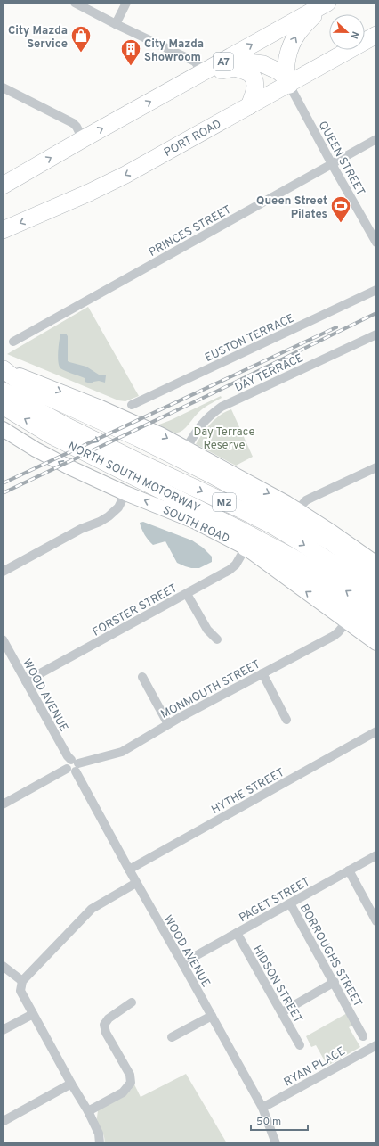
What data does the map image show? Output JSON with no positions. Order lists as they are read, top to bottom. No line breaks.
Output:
{"streets":{"highway":["A7","PORT ROAD","NORTH SOUTH MOTORWAY","M2"],"main road":["SOUTH ROAD"],"street":["QUEEN STREET","PRINCES STREET","EUSTON TERRACE","DAY TERRACE","FORSTER STREET","MONMOUTH STREET","WOOD AVENUE","HYTHE STREET","PAGET STREET","BORROUGHS STREET","HIDSON STREET","RYAN PLACE"]},"crossings":[["PORT ROAD","QUEEN STREET"],["QUEEN STREET","PRINCES STREET"],["SOUTH ROAD","FORSTER STREET"],["SOUTH ROAD","MONMOUTH STREET"],["FORSTER STREET","WOOD AVENUE"],["MONMOUTH STREET","WOOD AVENUE"],["WOOD AVENUE","HYTHE STREET"],["WOOD AVENUE","PAGET STREET"],["WOOD AVENUE","RYAN PLACE"],["PAGET STREET","BORROUGHS STREET"],["PAGET STREET","HIDSON STREET"]],"parks":["Day Terrace Reserve"],"places":{"shop":["City Mazda Service"],"building":["City Mazda Showroom"],"sports":["Queen Street Pilates"]},"scale_bar":"50 m","north":"right"}
